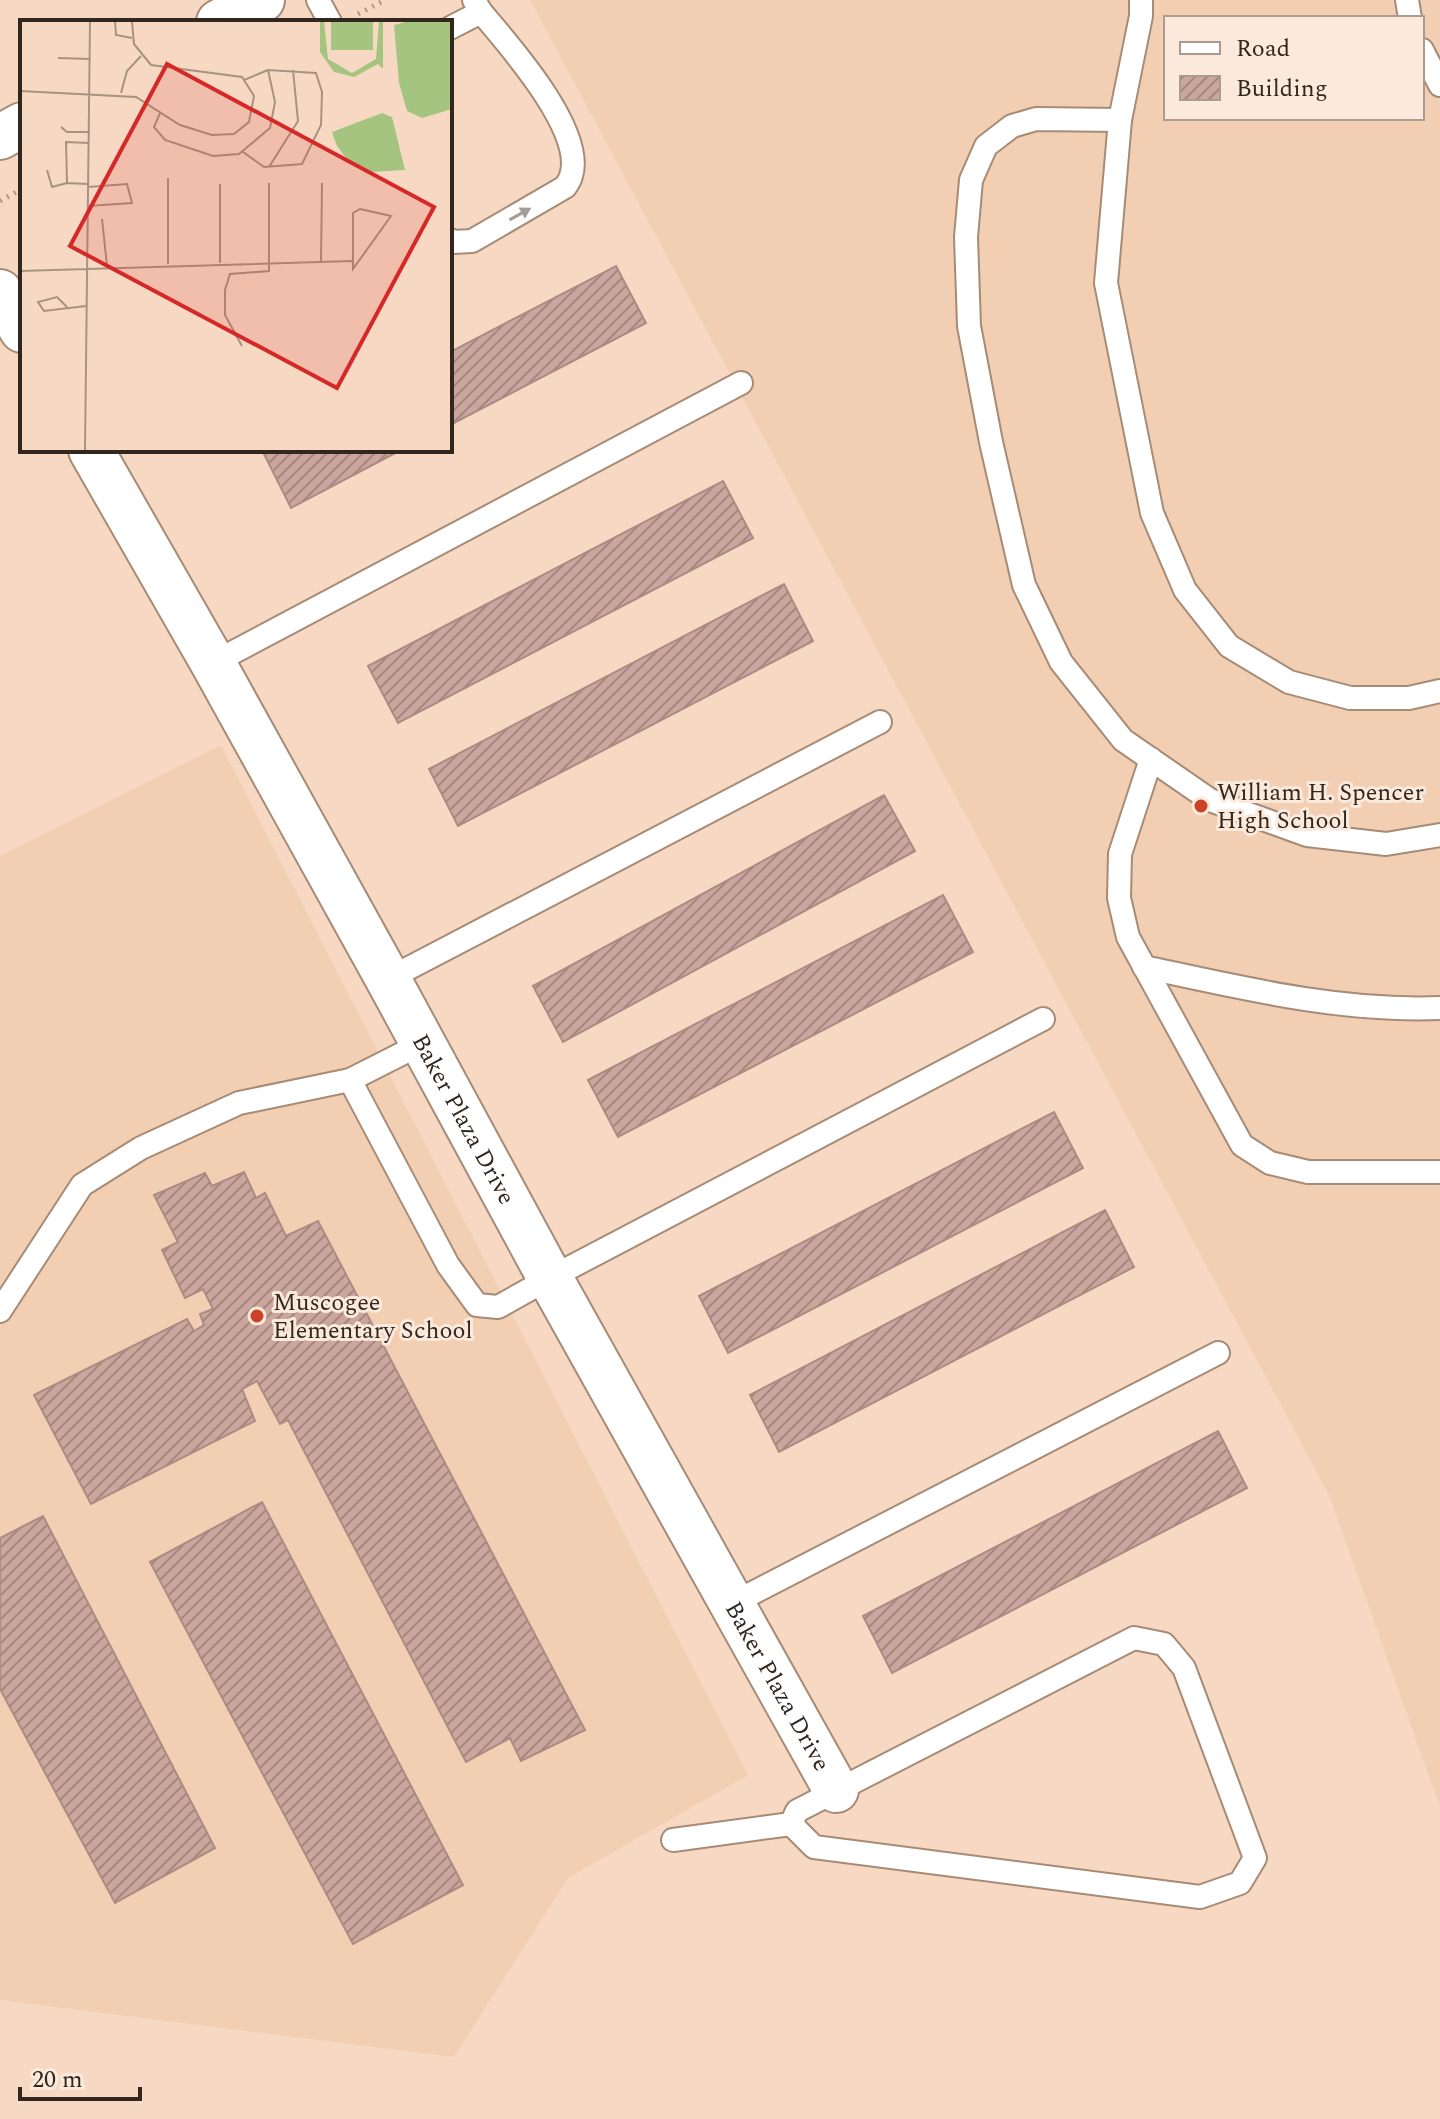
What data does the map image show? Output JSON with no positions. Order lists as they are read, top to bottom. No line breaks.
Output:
{"streets":{"street":["Baker Plaza Drive"]},"places":["William H. Spencer High School","Muscogee Elementary School"],"legend":["Road","Building"],"scale_bar":"20 m"}
